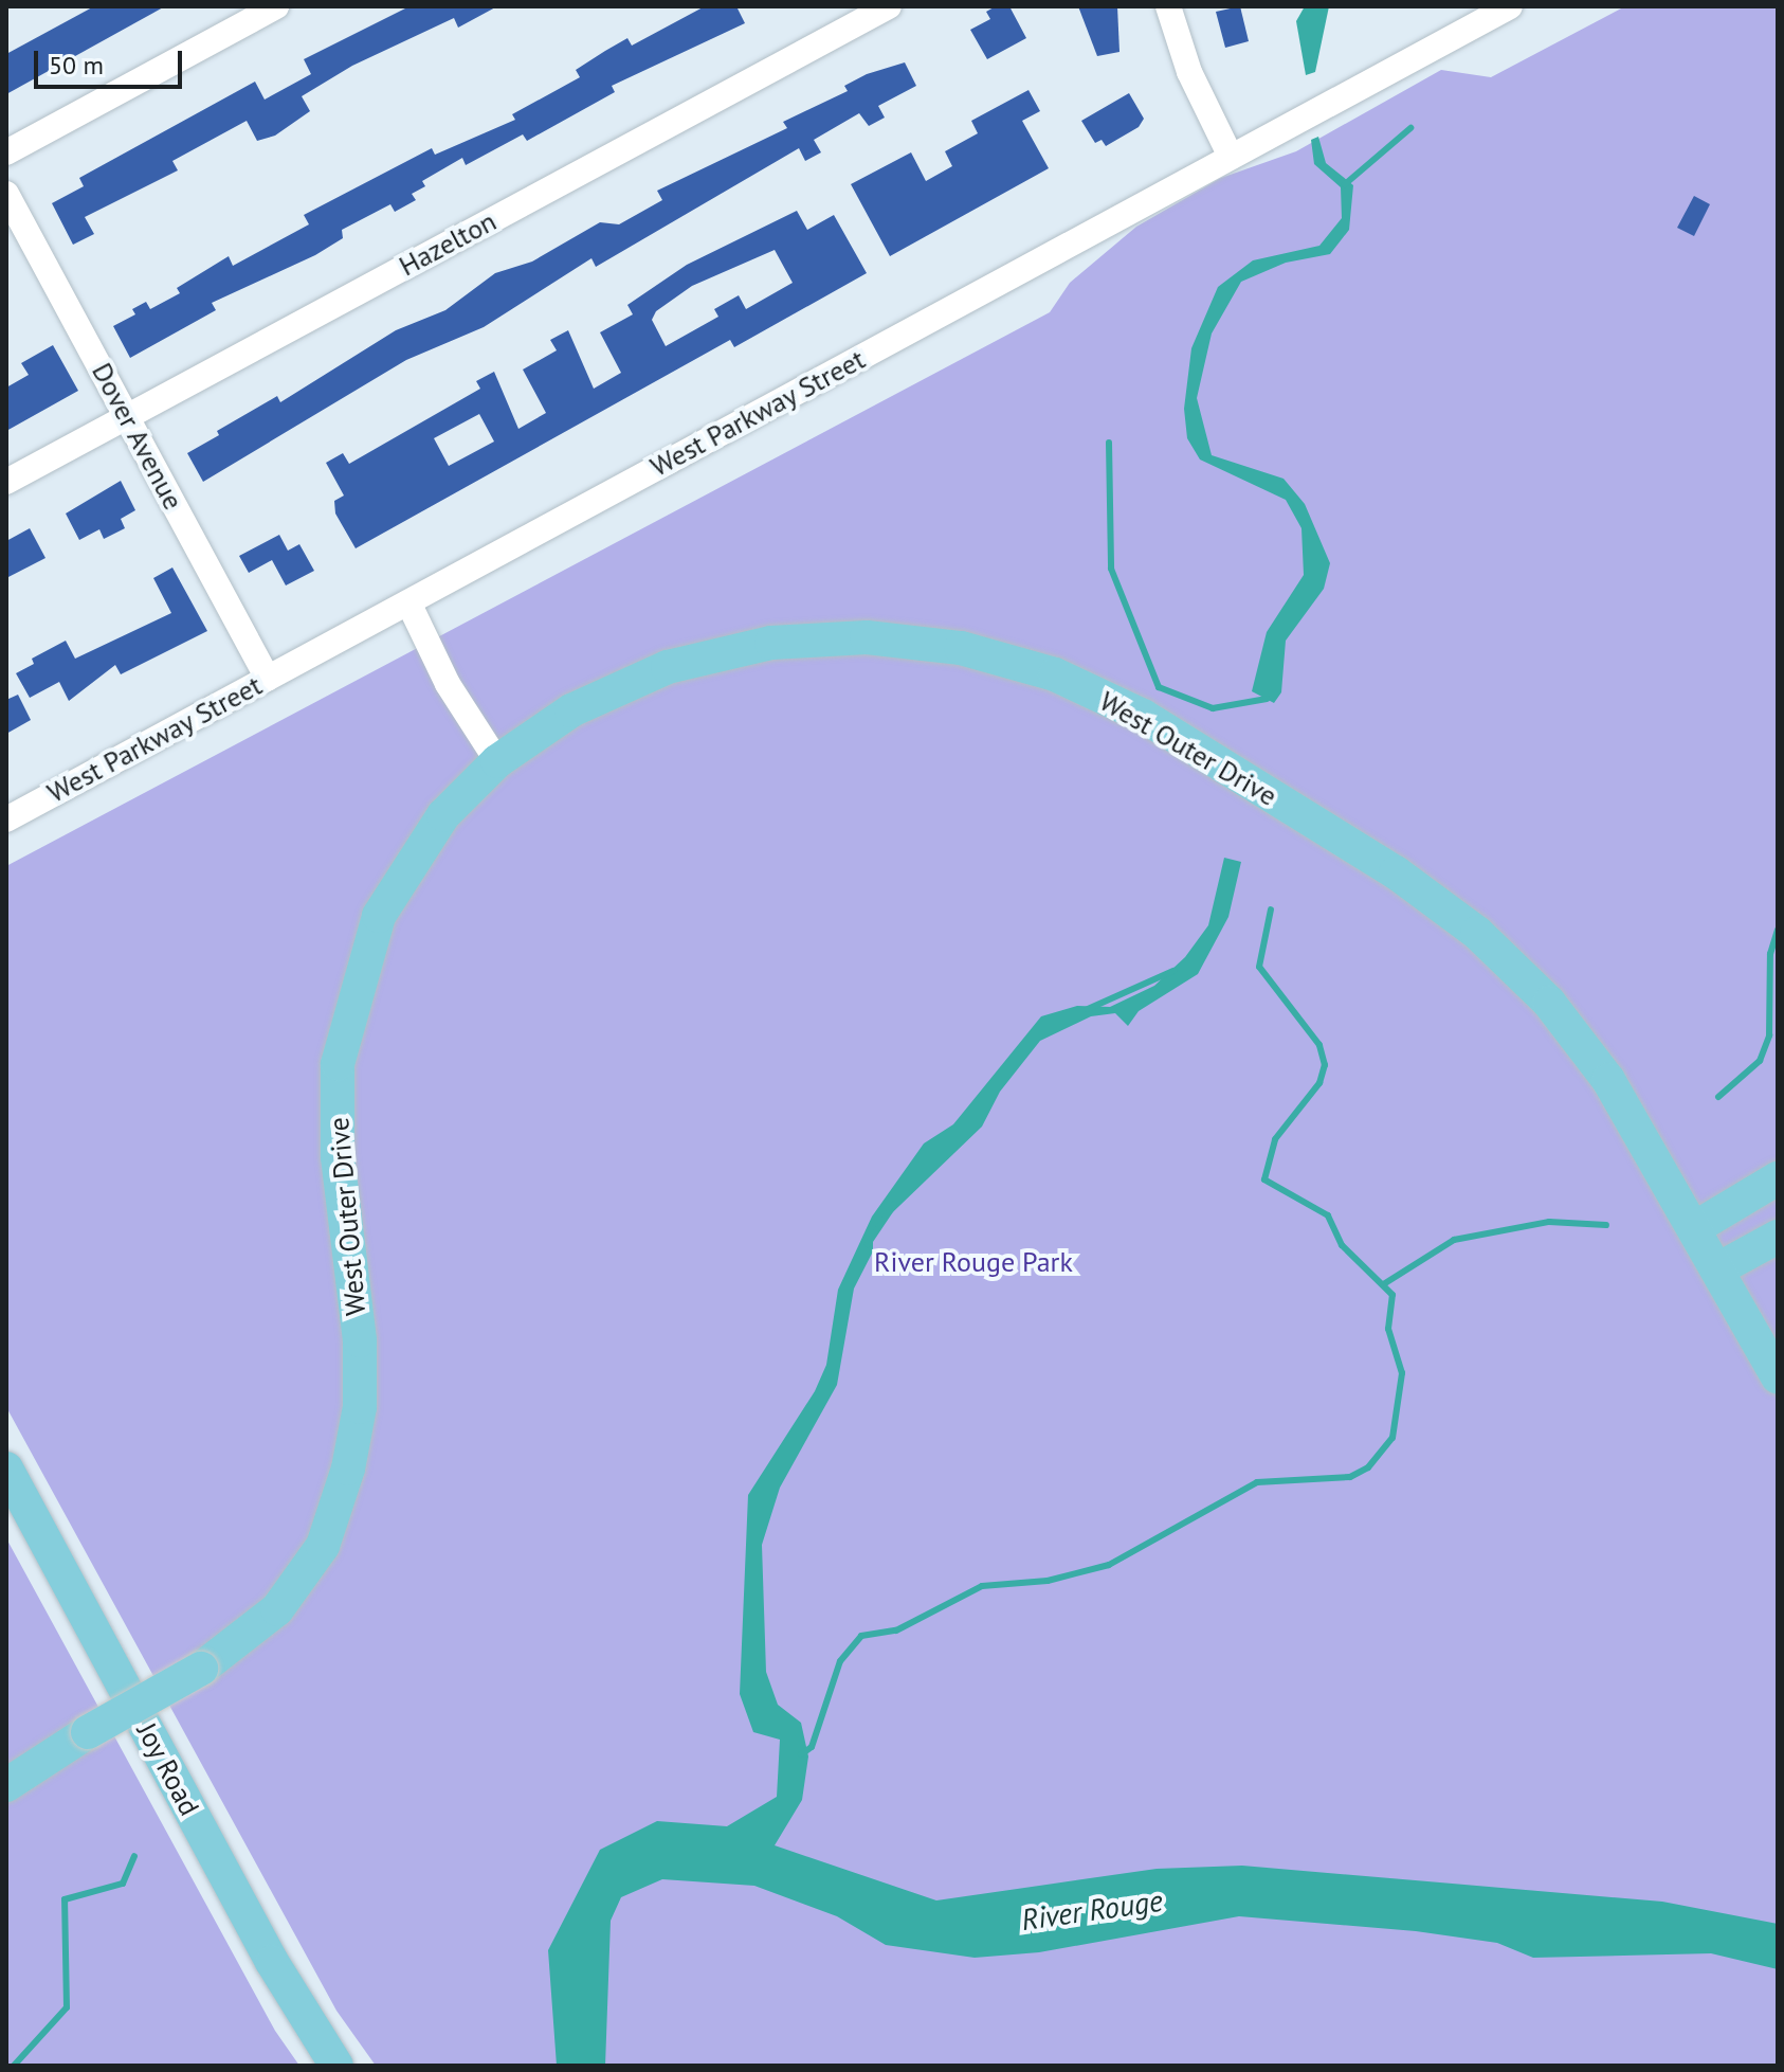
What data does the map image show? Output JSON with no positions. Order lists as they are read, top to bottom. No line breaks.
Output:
{"streets":{"main road":["West Outer Drive","Joy Road"],"street":["Hazelton","West Parkway Street","Dover Avenue"]},"crossings":[["Hazelton","Dover Avenue"],["West Parkway Street","Dover Avenue"]],"water":["River Rouge"],"parks":["River Rouge Park"],"scale_bar":"50 m"}
